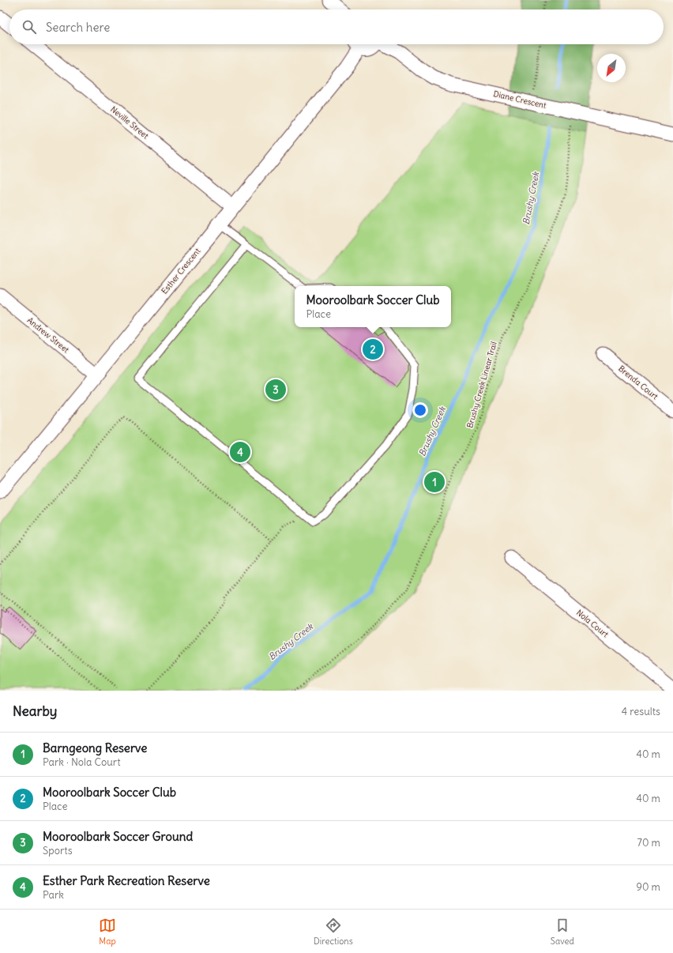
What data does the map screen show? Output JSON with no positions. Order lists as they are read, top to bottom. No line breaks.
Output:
{"streets":{"street":["Diane Crescent","Neville Street","Esther Crescent","Andrew Street","Brenda Court","Nola Court"],"path":["Brushy Creek Linear Trail"]},"crossings":[["Neville Street","Esther Crescent"],["Esther Crescent","Andrew Street"]],"water":["Brushy Creek"],"north":"bottom left","page":{"search":"Search here","popup":["Mooroolbark Soccer Club","Place"],"pins":["2","3","4","1"],"heading":["Nearby","4 results"],"list":[{"mark":"1","name":"Barngeong Reserve","note":"Park · Nola Court","value":"40 m"},{"mark":"2","name":"Mooroolbark Soccer Club","note":"Place","value":"40 m"},{"mark":"3","name":"Mooroolbark Soccer Ground","note":"Sports","value":"70 m"},{"mark":"4","name":"Esther Park Recreation Reserve","note":"Park","value":"90 m"}],"nav":["Map","Directions","Saved"]}}
